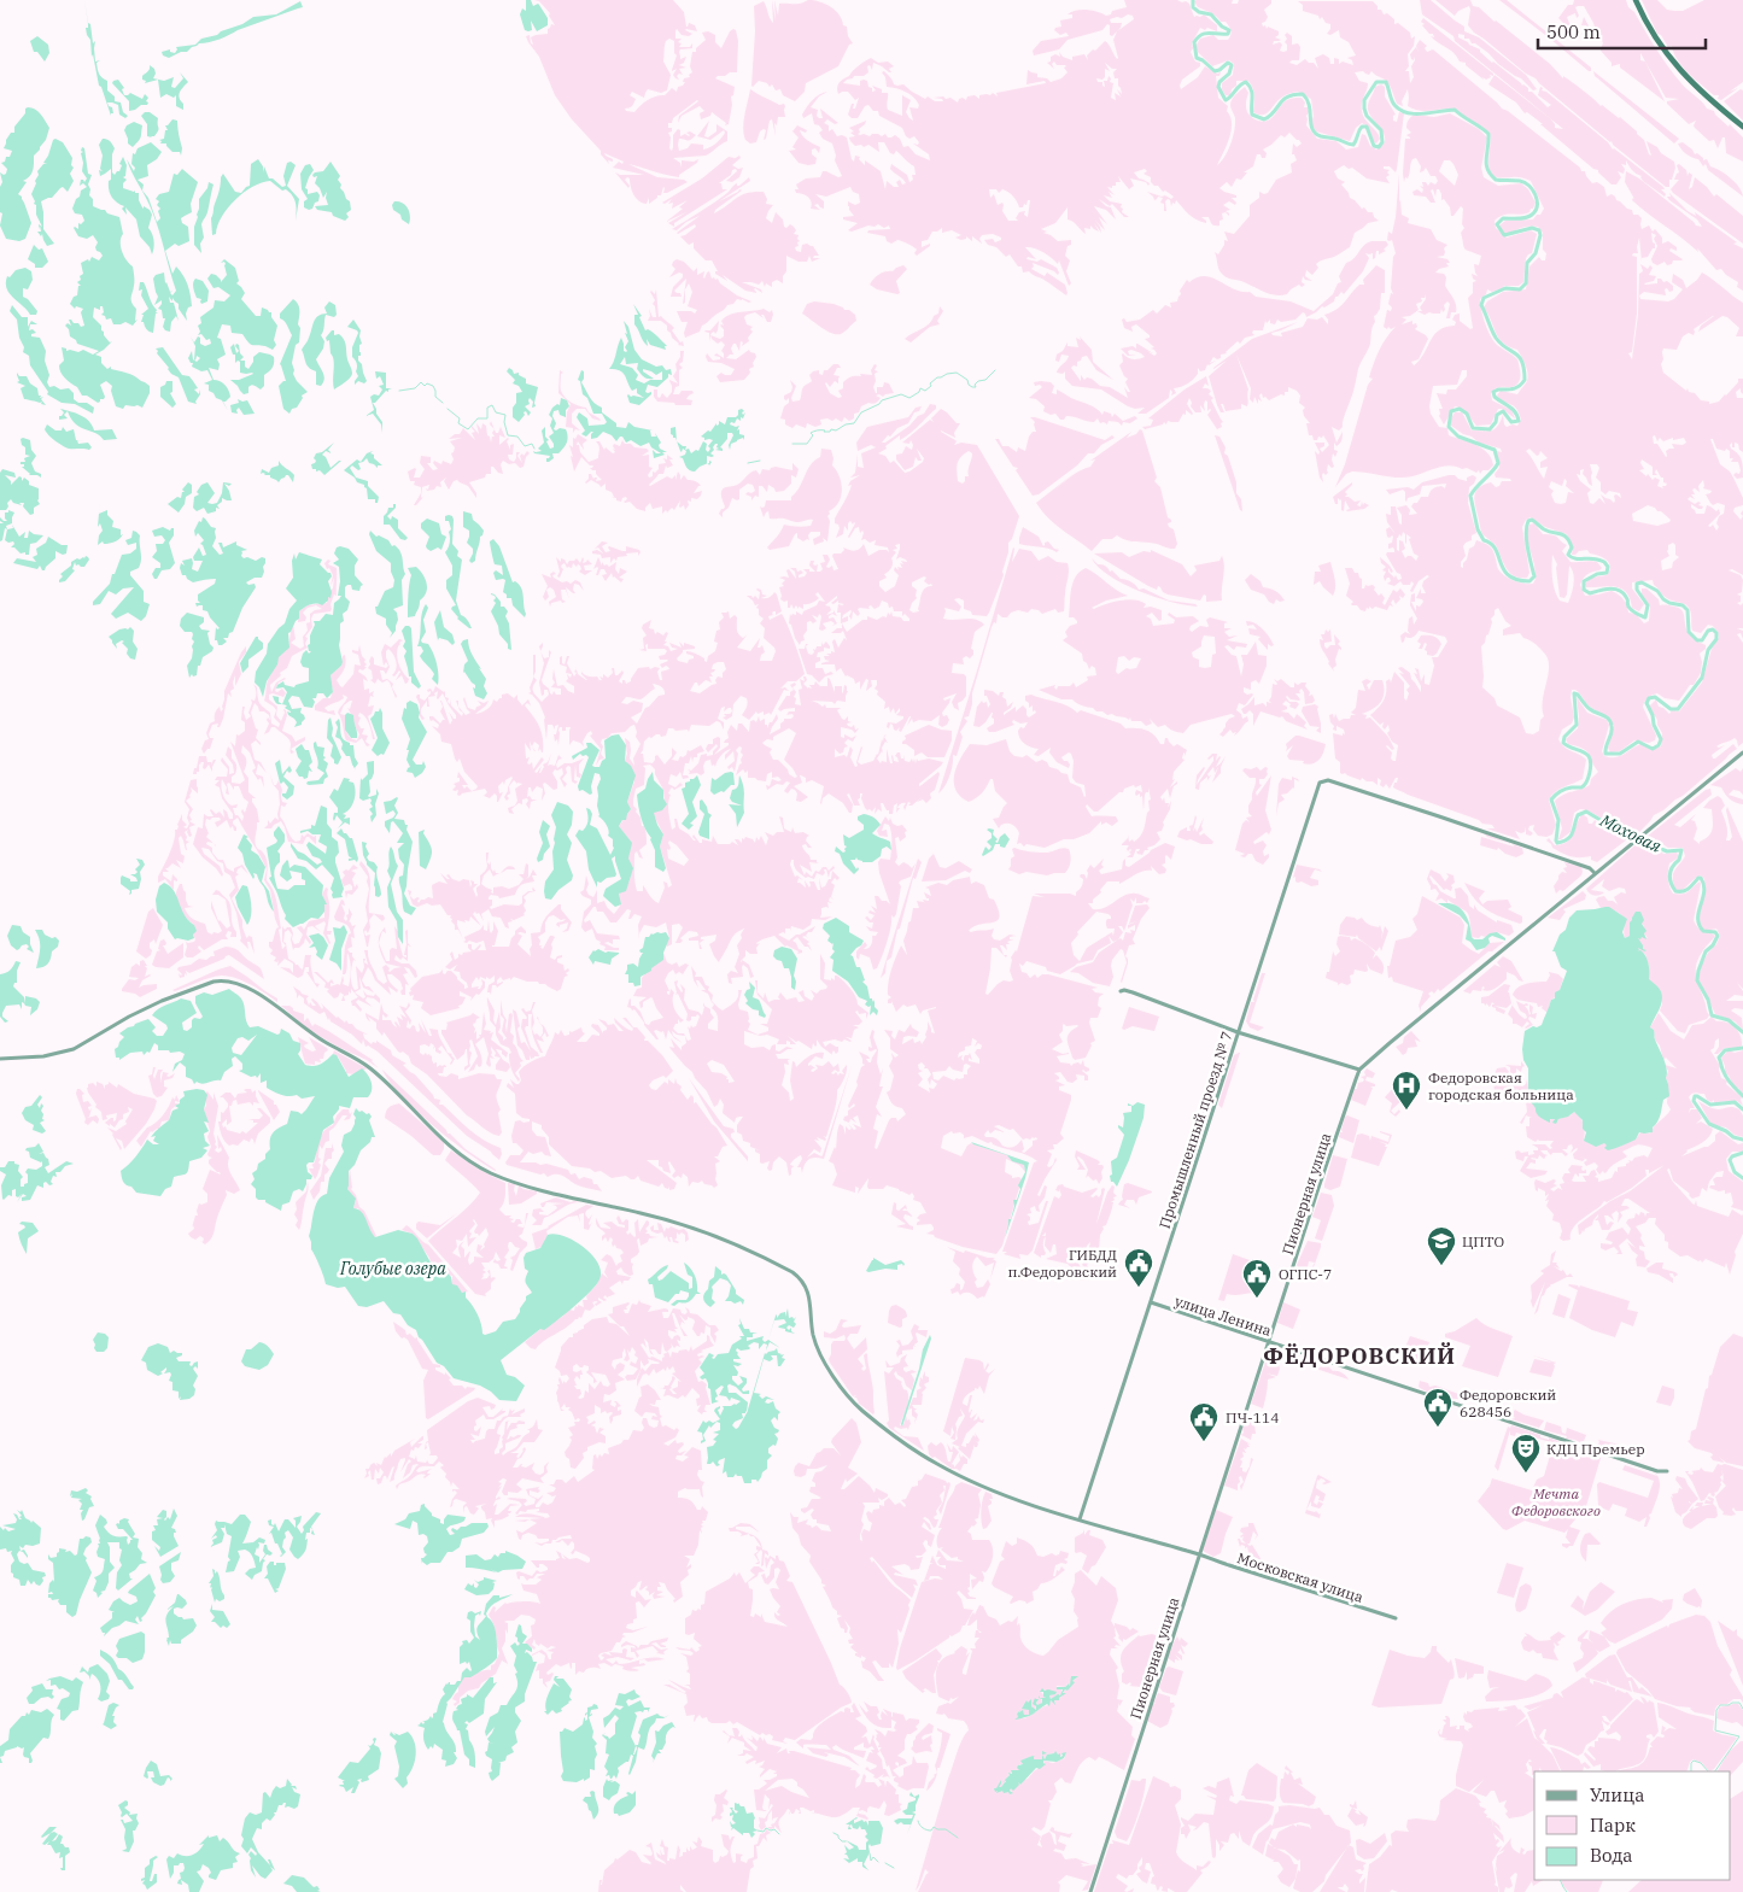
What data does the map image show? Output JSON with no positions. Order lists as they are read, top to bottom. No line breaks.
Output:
{"streets":{"street":["Промышленный проезд № 7","Пионерная улица","улица Ленина","Московская улица"]},"crossings":[["Промышленный проезд № 7","Пионерная улица"],["Промышленный проезд № 7","улица Ленина"],["Промышленный проезд № 7","Московская улица"],["Пионерная улица","улица Ленина"],["Пионерная улица","Московская улица"]],"districts":["ФЁДОРОВСКИЙ"],"water":["Моховая","Голубые озера"],"parks":["Мечта Федоровского"],"places":{"hospital":["Федоровская городская больница"],"school or university":["ЦПТО"],"public building":["ГИБДД п.Федоровский","ОГПС-7","Федоровский 628456","ПЧ-114"],"theatre":["КДЦ Премьер"]},"legend":["Улица","Парк","Вода"],"scale_bar":"500 m"}
